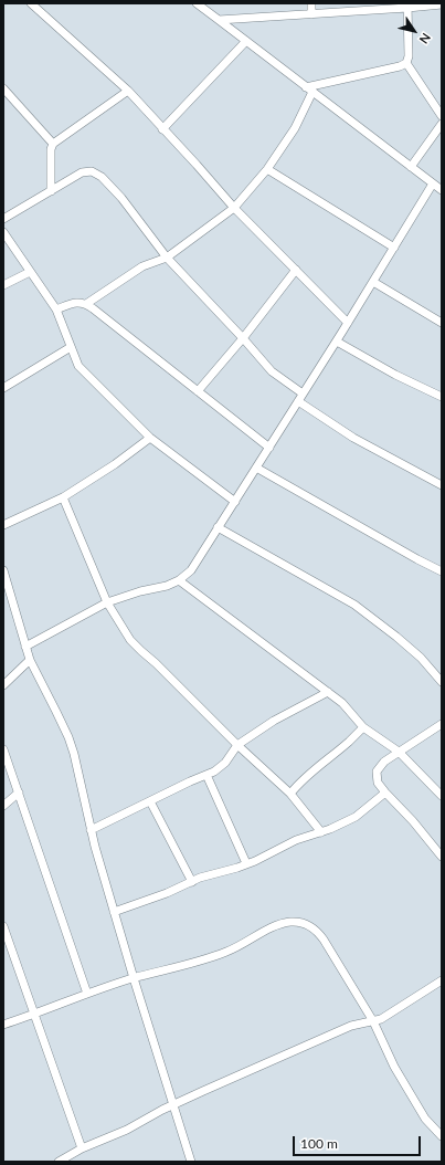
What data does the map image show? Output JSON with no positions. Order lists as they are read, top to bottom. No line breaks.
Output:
{"scale_bar":"100 m","north":"bottom right"}
